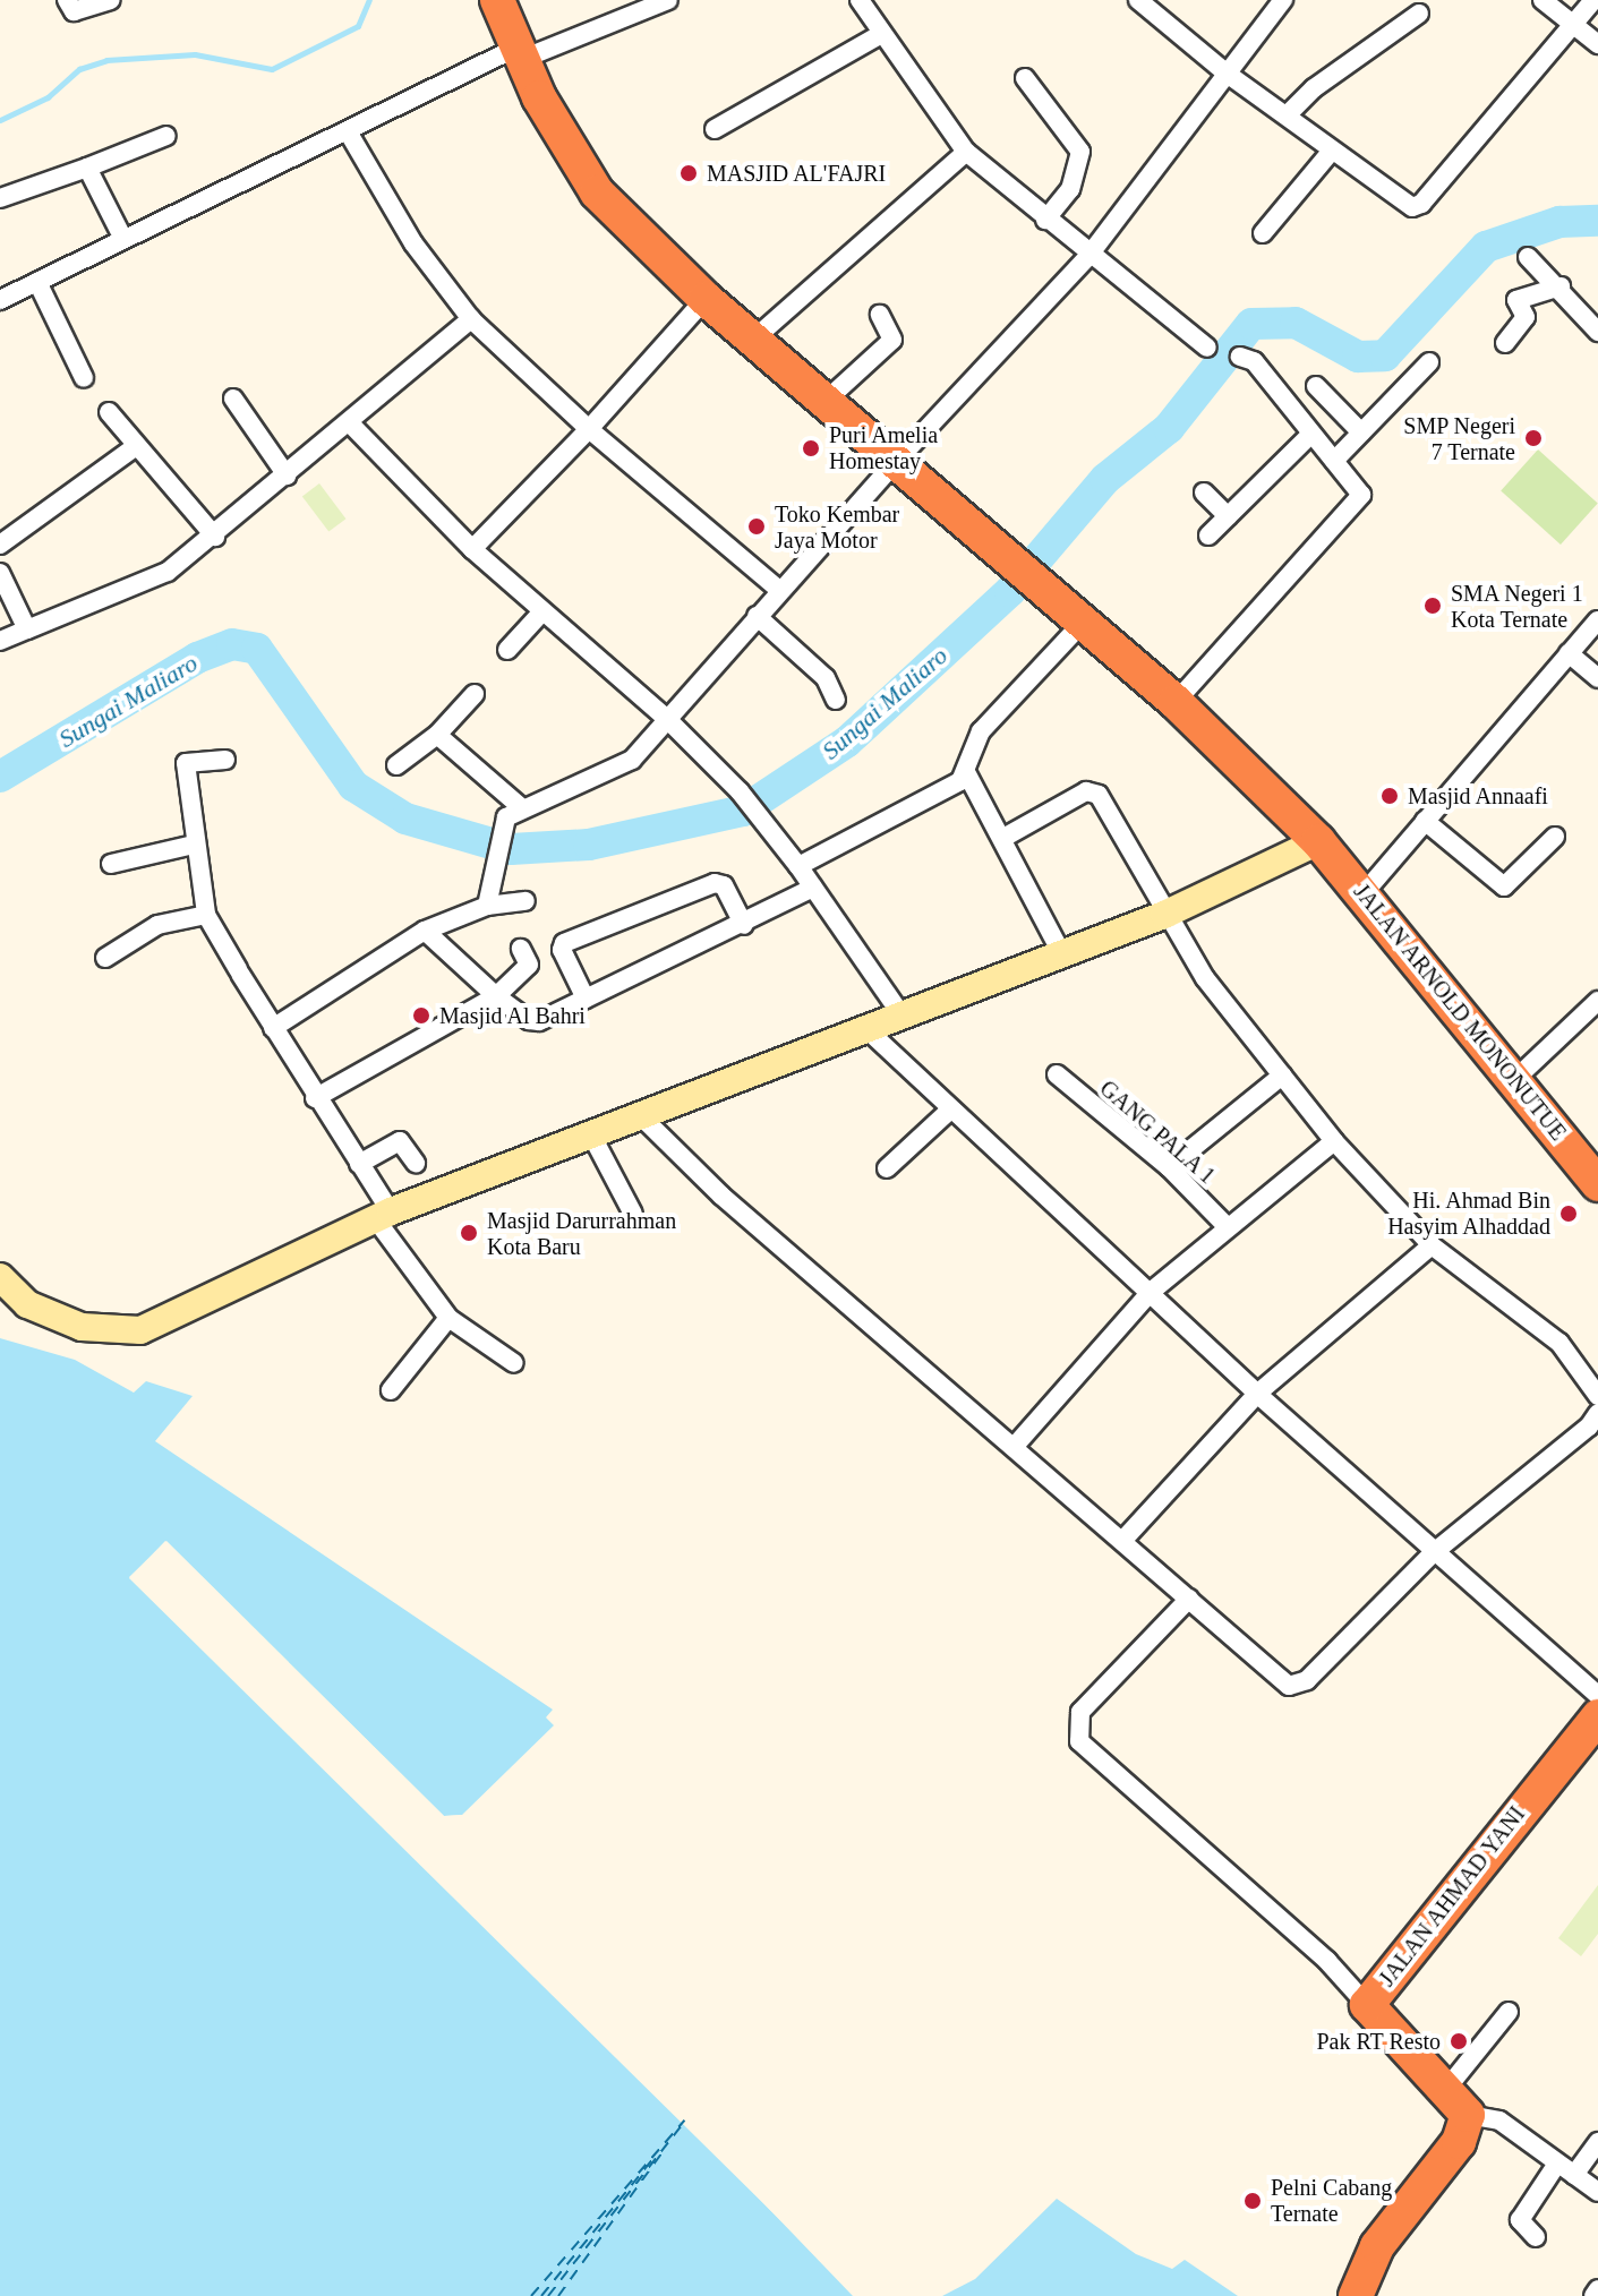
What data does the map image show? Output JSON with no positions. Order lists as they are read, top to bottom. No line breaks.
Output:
{"streets":{"highway":["JALAN ARNOLD MONONUTUE","JALAN AHMAD YANI"],"street":["GANG PALA 1"]},"water":["Sungai Maliaro"],"places":["MASJID AL'FAJRI","SMP Negeri 7 Ternate","Puri Amelia Homestay","Toko Kembar Jaya Motor","SMA Negeri 1 Kota Ternate","Masjid Annaafi","Masjid Al Bahri","Hi. Ahmad Bin Hasyim Alhaddad","Masjid Darurrahman Kota Baru","Pak RT Resto","Pelni Cabang Ternate"]}
